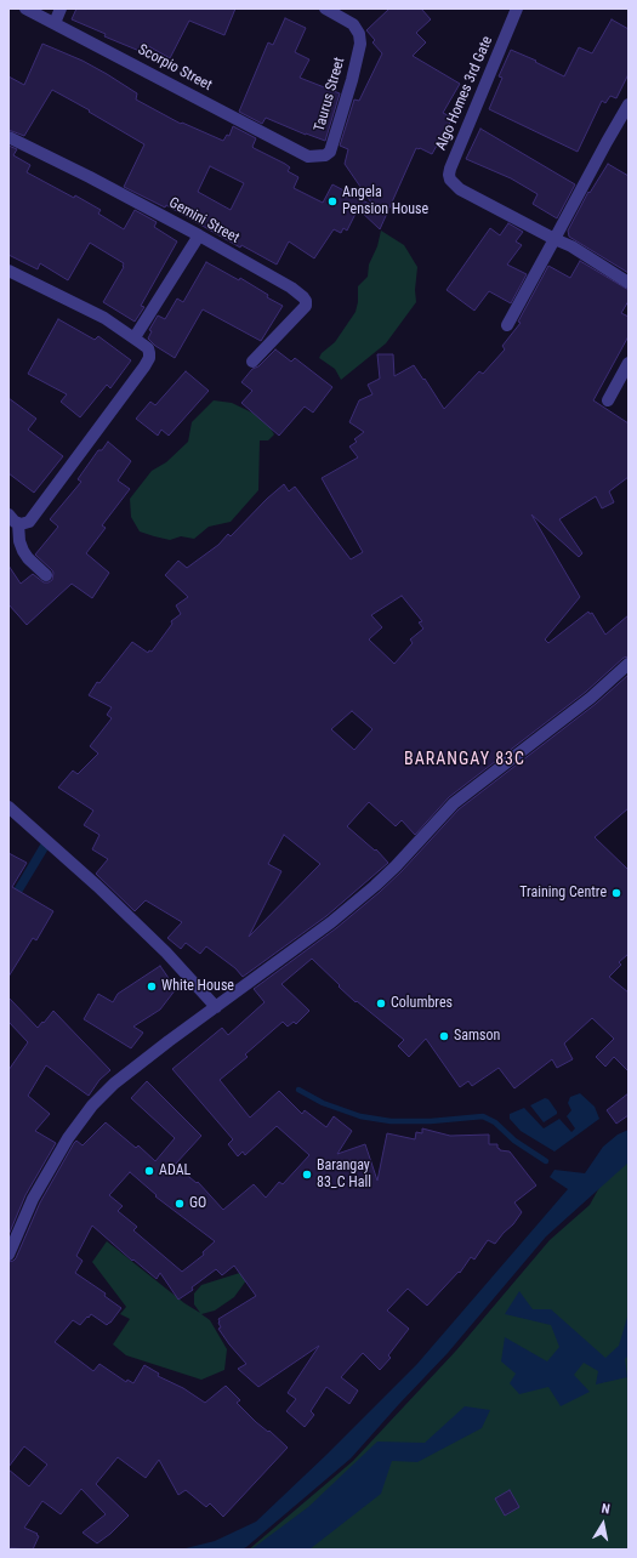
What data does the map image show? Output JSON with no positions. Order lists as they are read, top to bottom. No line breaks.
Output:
{"streets":{"street":["Scorpio Street","Algo Homes 3rd Gate","Taurus Street","Gemini Street"]},"crossings":[["Scorpio Street","Taurus Street"]],"districts":["BARANGAY 83C"],"places":["Angela Pension House","Training Centre","White House","Columbres","Samson","ADAL","Barangay 83_C Hall","GO"],"north":"top"}
